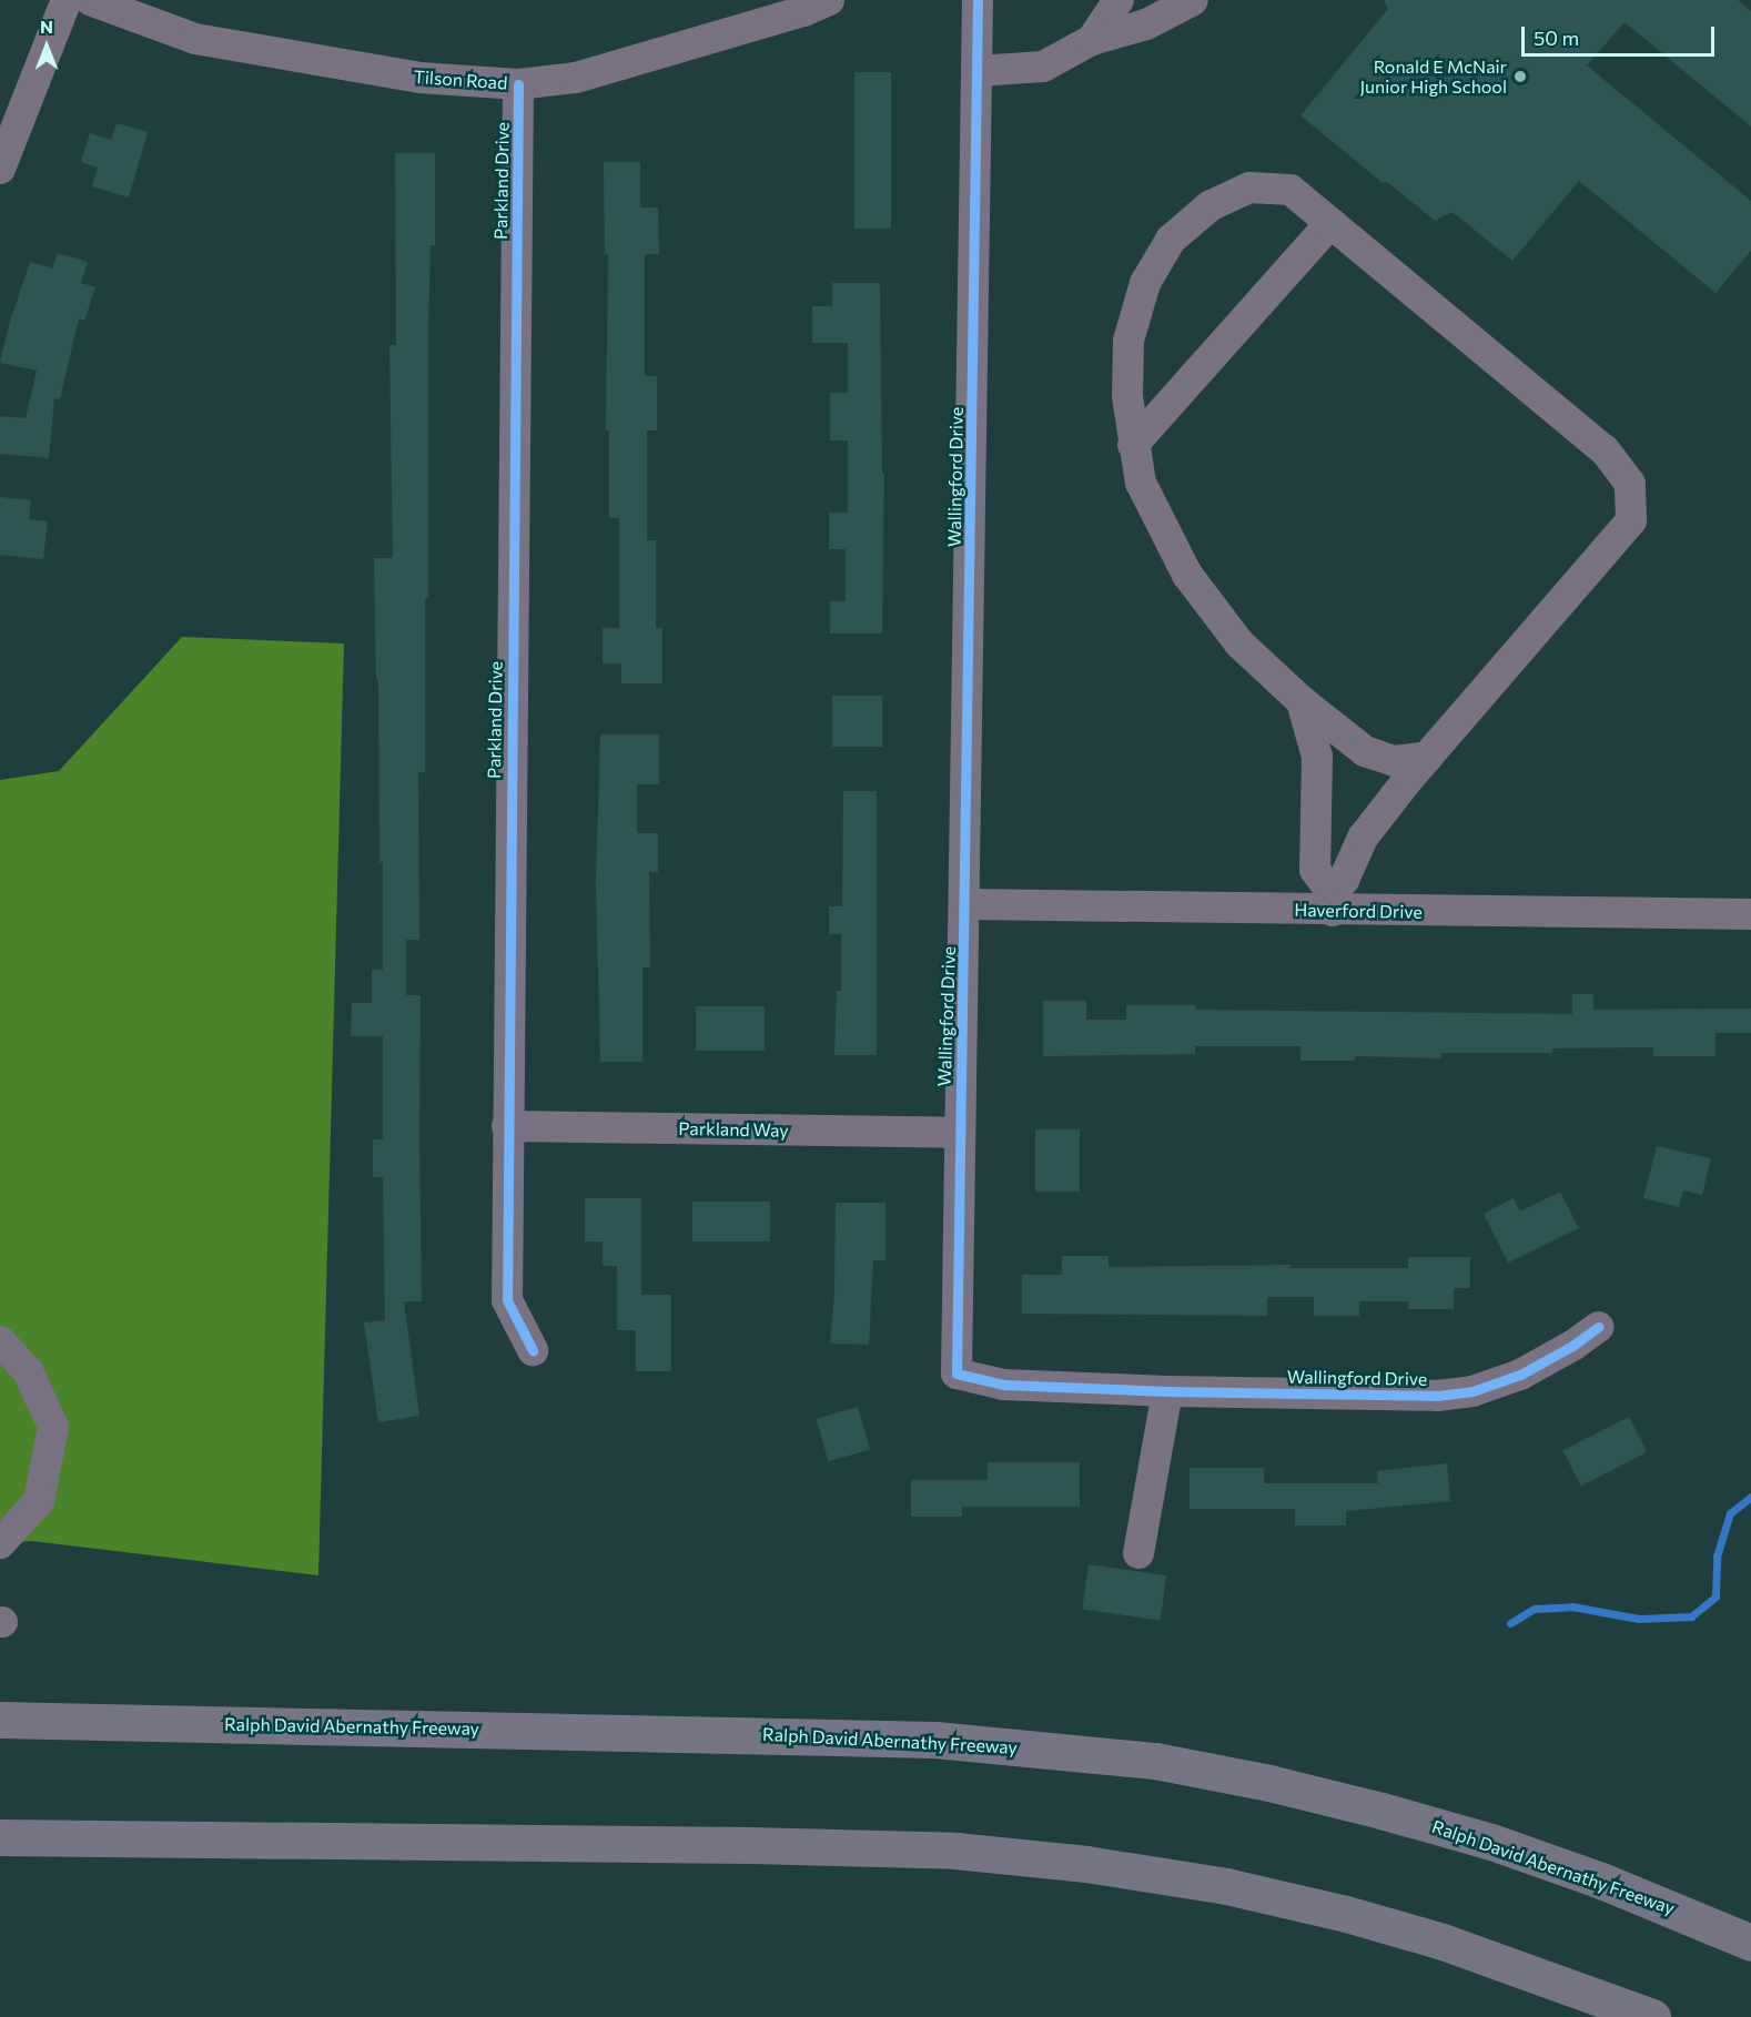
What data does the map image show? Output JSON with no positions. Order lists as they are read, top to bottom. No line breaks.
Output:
{"streets":{"highway":["Ralph David Abernathy Freeway"],"street":["Tilson Road","Parkland Drive","Wallingford Drive","Haverford Drive","Parkland Way"]},"crossings":[["Tilson Road","Parkland Drive"],["Parkland Drive","Parkland Way"],["Wallingford Drive","Haverford Drive"],["Wallingford Drive","Parkland Way"]],"places":["Ronald E McNair Junior High School"],"scale_bar":"50 m","north":"top"}
